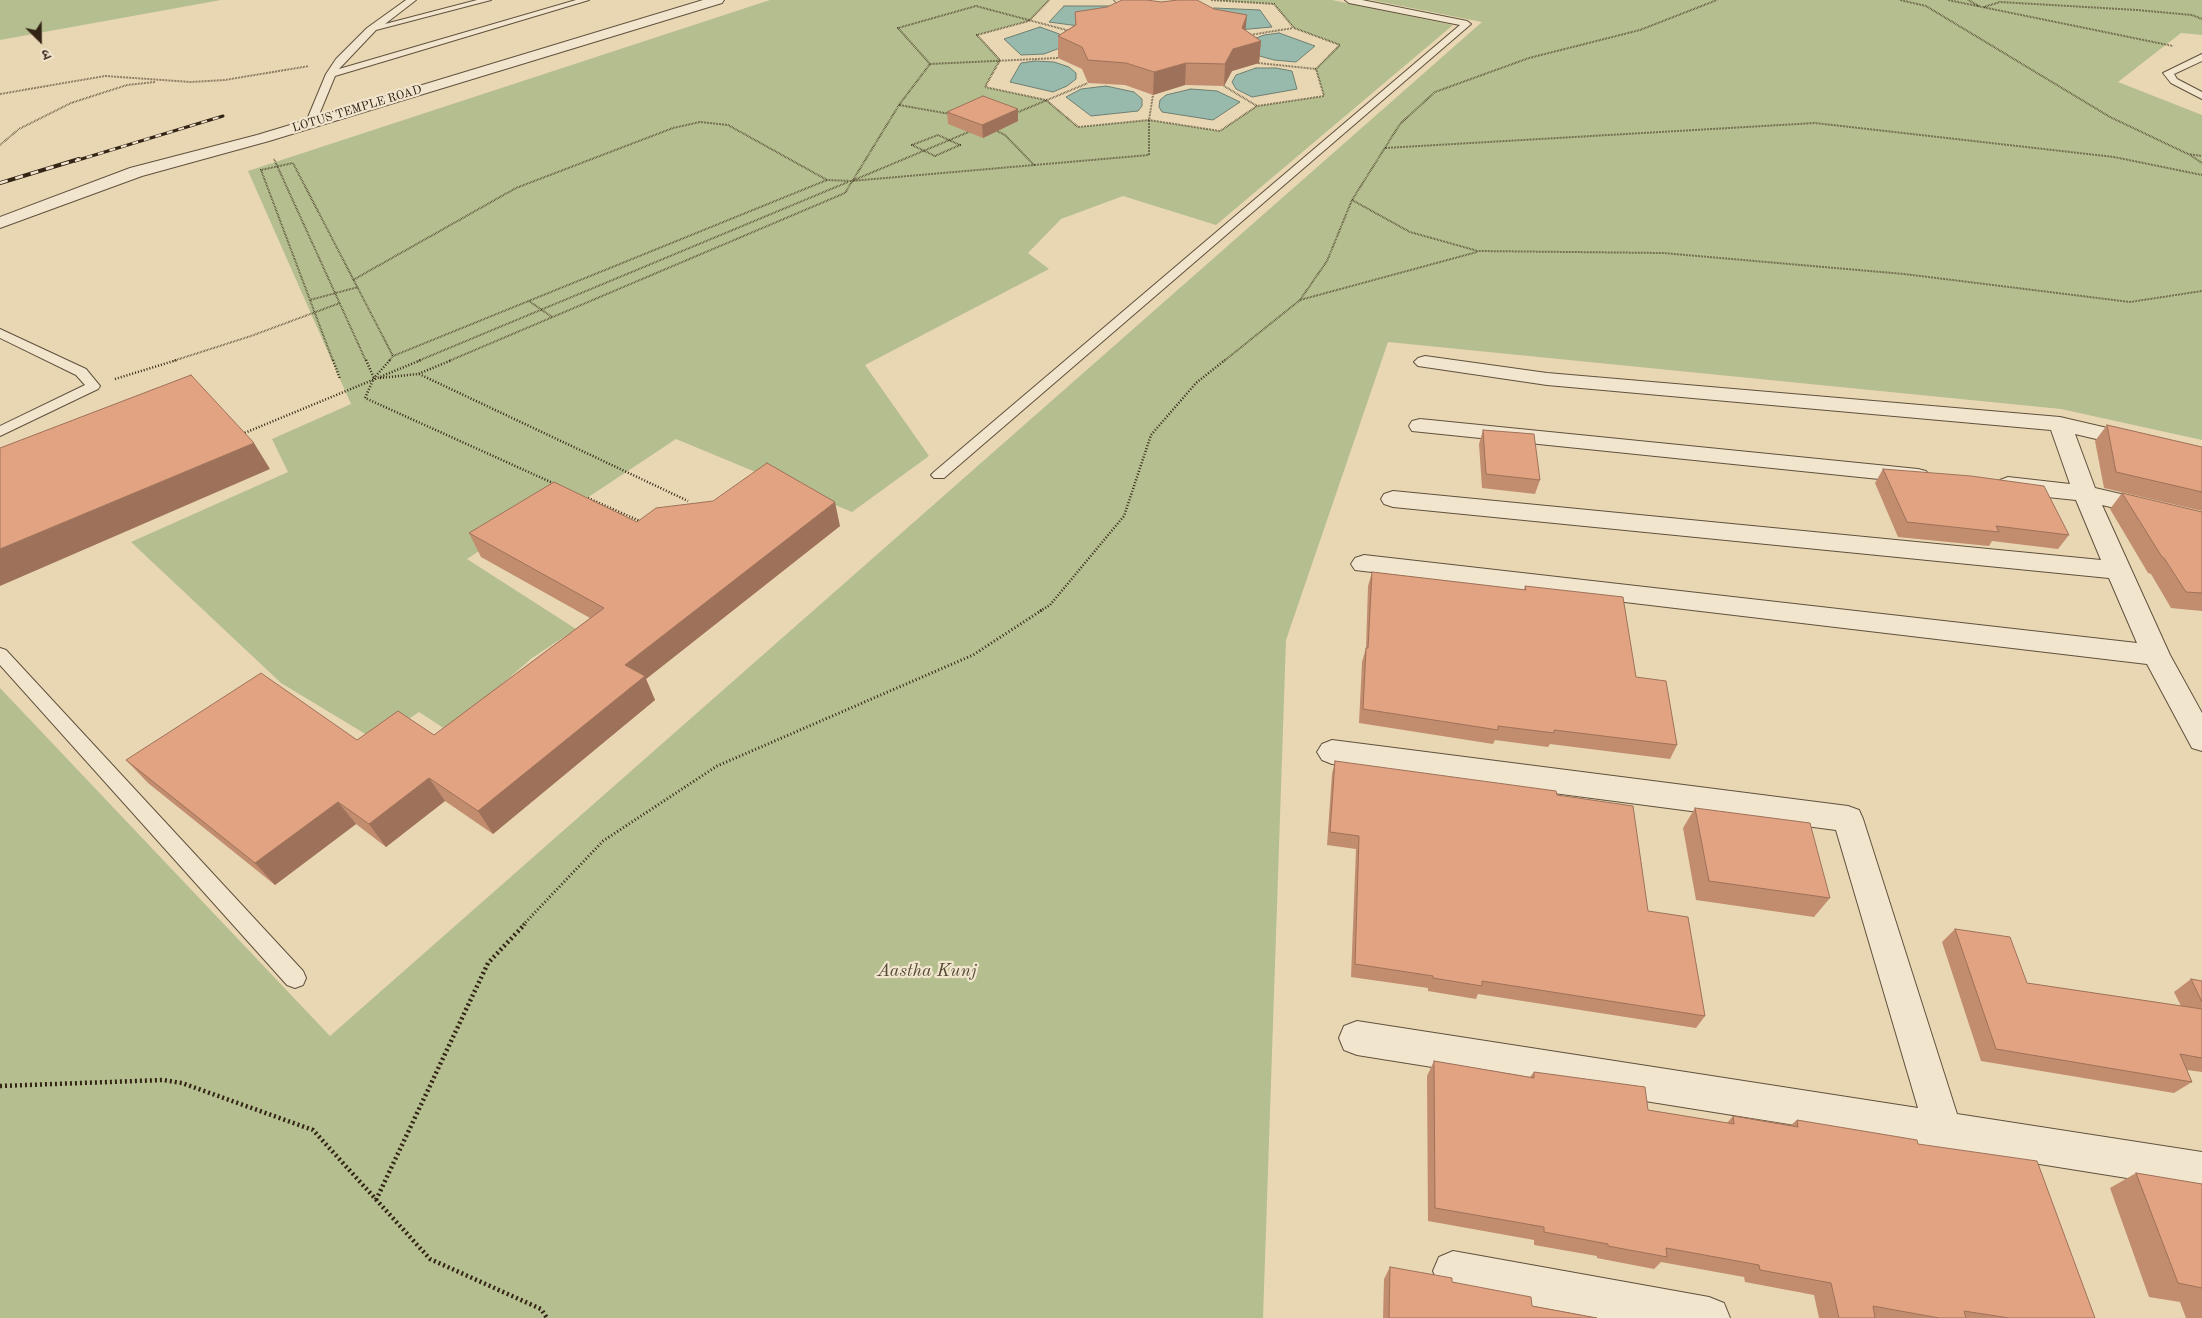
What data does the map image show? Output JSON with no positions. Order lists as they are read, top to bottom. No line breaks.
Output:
{"streets":{"street":["LOTUS TEMPLE ROAD"]},"parks":["Aastha Kunj"],"north":"bottom right"}
